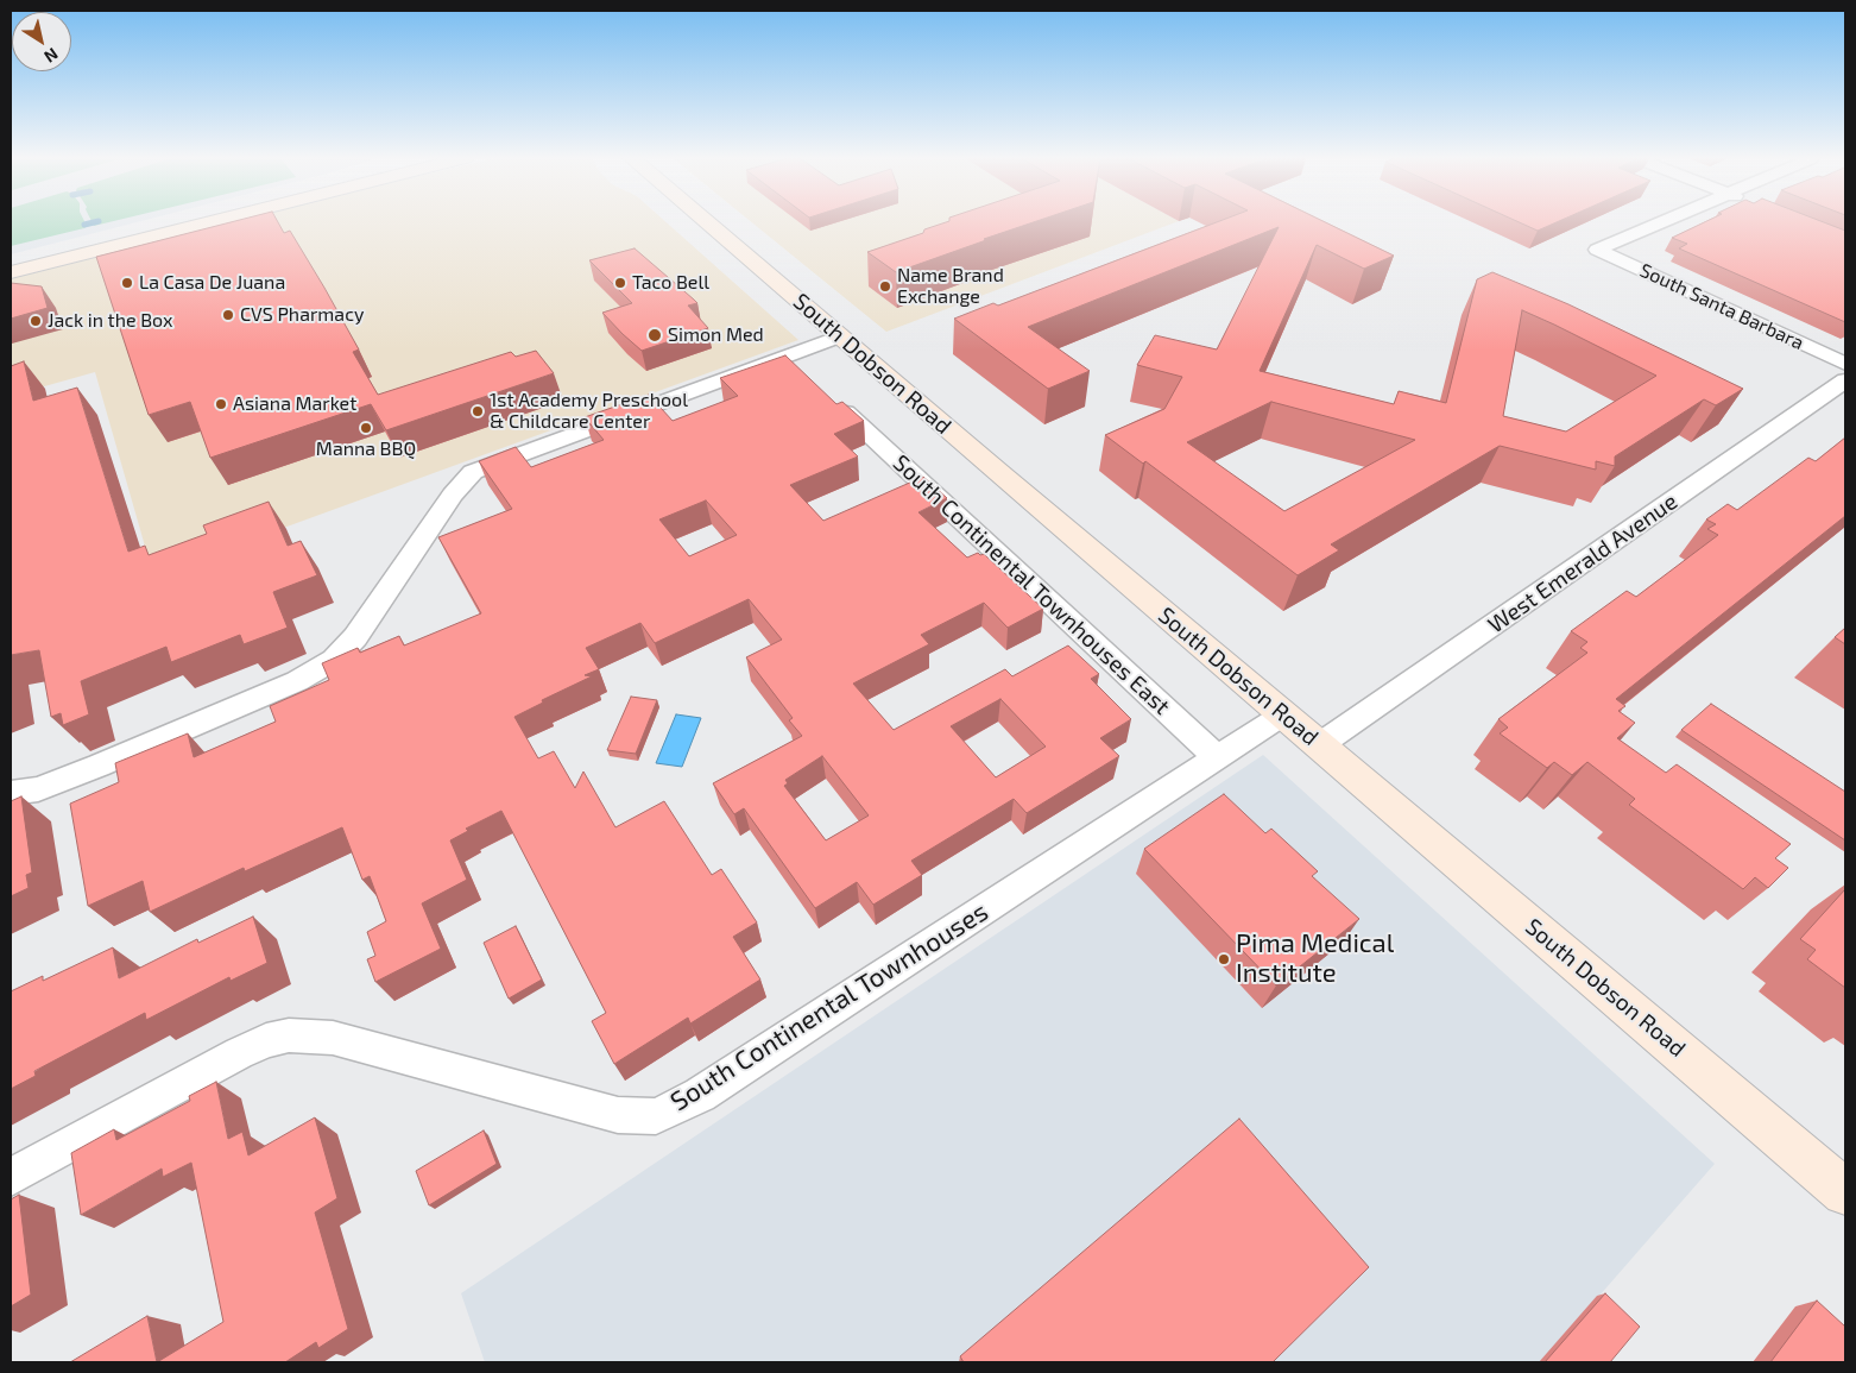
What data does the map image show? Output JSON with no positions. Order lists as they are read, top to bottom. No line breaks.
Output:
{"streets":{"main road":["South Dobson Road"],"street":["South Santa Barbara","West Emerald Avenue","South Continental Townhouses East","South Continental Townhouses"]},"crossings":[["South Dobson Road","West Emerald Avenue"],["South Dobson Road","South Continental Townhouses"],["South Continental Townhouses East","South Continental Townhouses"]],"places":["La Casa De Juana","Taco Bell","Name Brand Exchange","CVS Pharmacy","Jack in the Box","Simon Med","Asiana Market","1st Academy Preschool & Childcare Center","Manna BBQ","Pima Medical Institute"],"north":"bottom right"}
